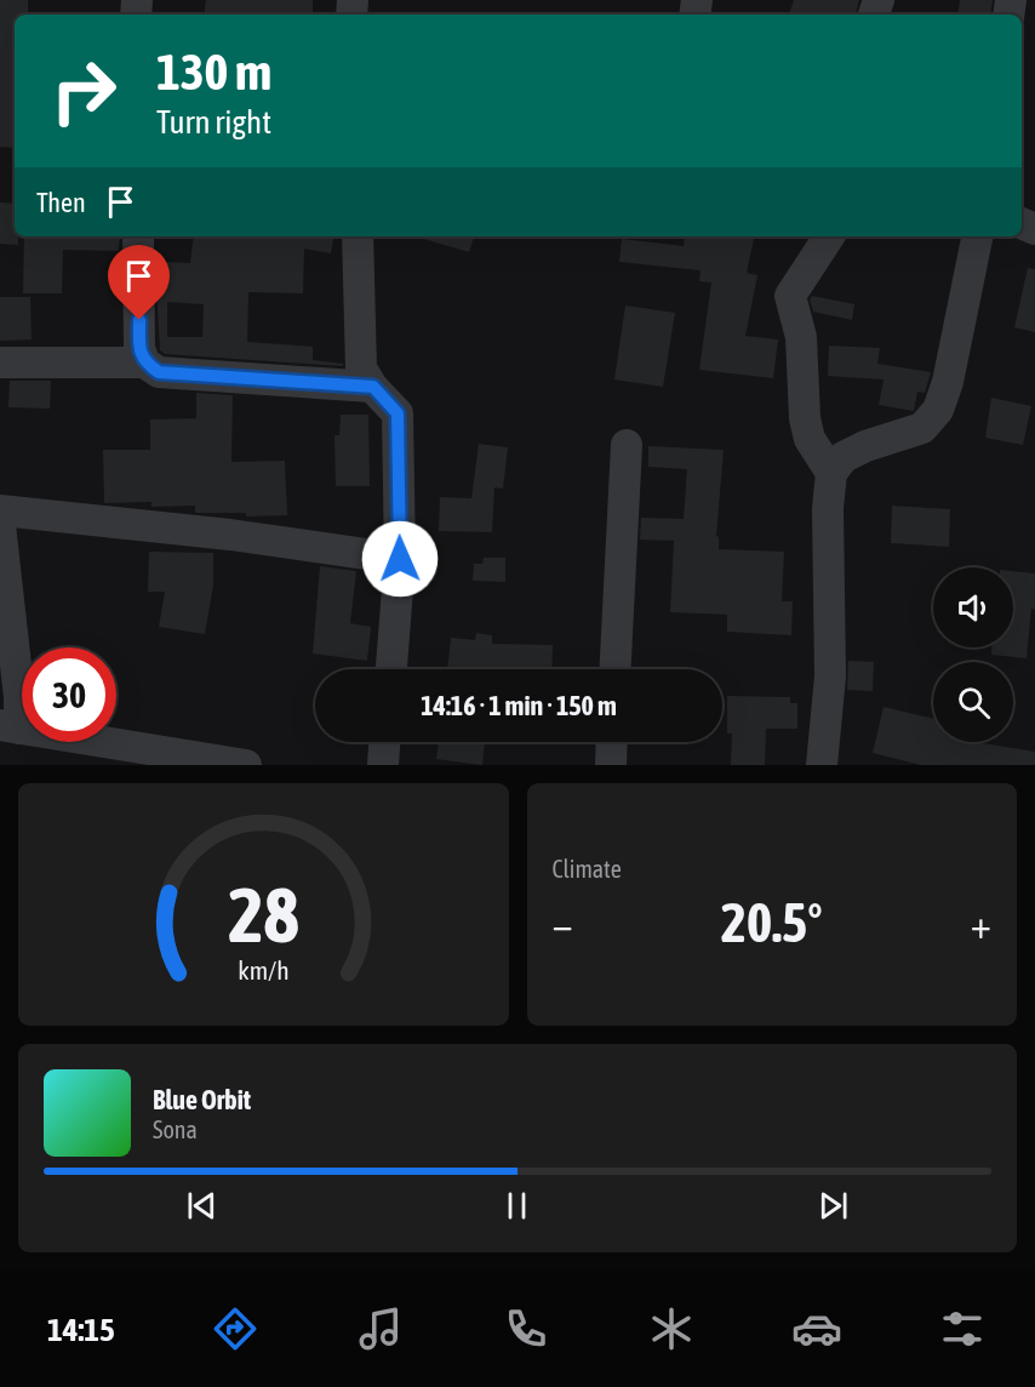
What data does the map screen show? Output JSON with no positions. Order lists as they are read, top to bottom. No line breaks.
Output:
{"page":{"turn":["130 m","Turn right"],"then":"Then","limit":"30","trip":"14:16 · 1 min · 150 m","tile":"Climate","heat":["−","20.5°","+"],"song":["Blue Orbit","Sona"],"tabs":"14:15","gauge":["28","km/h"]}}
